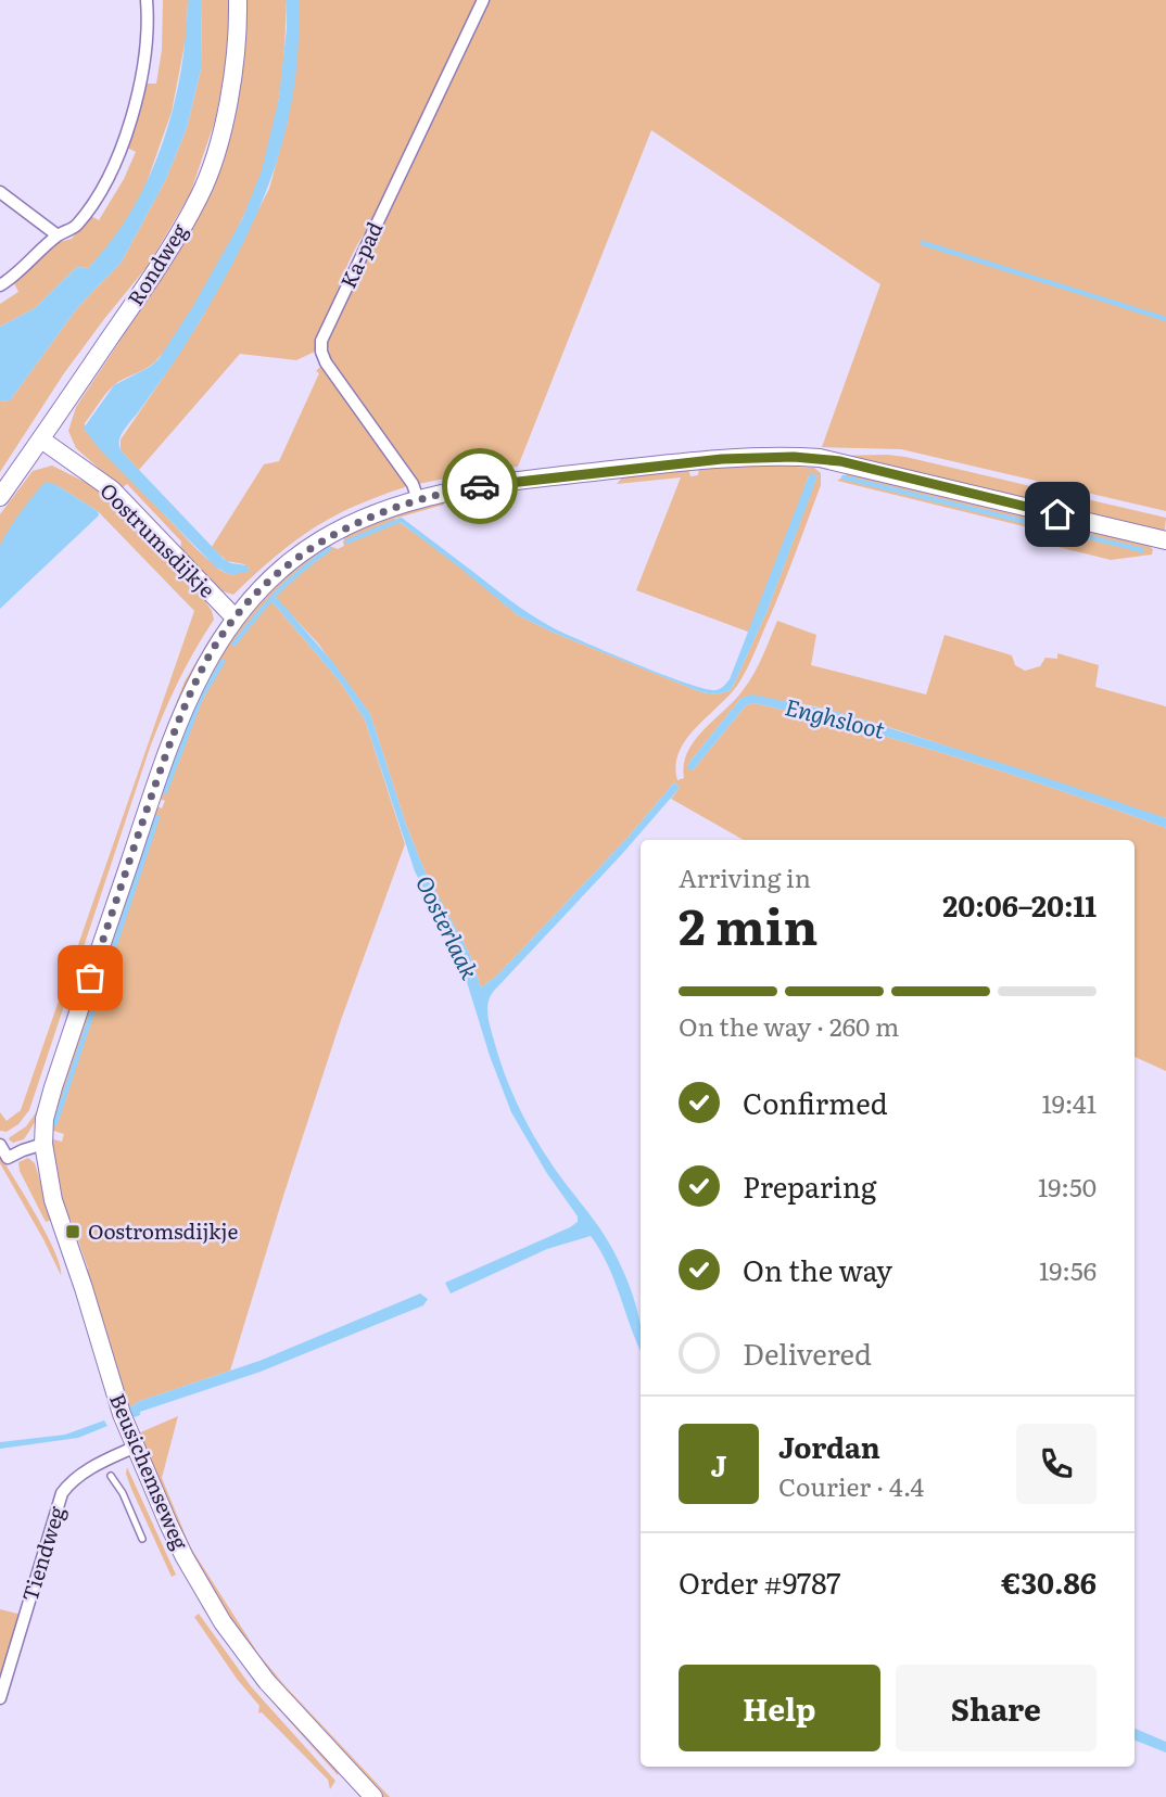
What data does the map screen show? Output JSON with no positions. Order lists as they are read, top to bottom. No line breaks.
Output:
{"streets":{"street":["Ka-pad","Rondweg","Oostrumsdijkje","Beusichemseweg","Tiendweg"]},"crossings":[["Rondweg","Oostrumsdijkje"],["Beusichemseweg","Tiendweg"]],"water":["Enghsloot","Oosterlaak"],"places":{"transit":["Oostromsdijkje"]},"page":{"heading":["2 min","Arriving in","20:06–20:11"],"panel":["Jordan","Courier · 4.4","Order #9787","€30.86"],"bar":"On the way · 260 m","list":[["Confirmed","19:41"],["Preparing","19:50"],["On the way","19:56"],"Delivered"],"round":"J","buttons":["Help","Share"]}}
